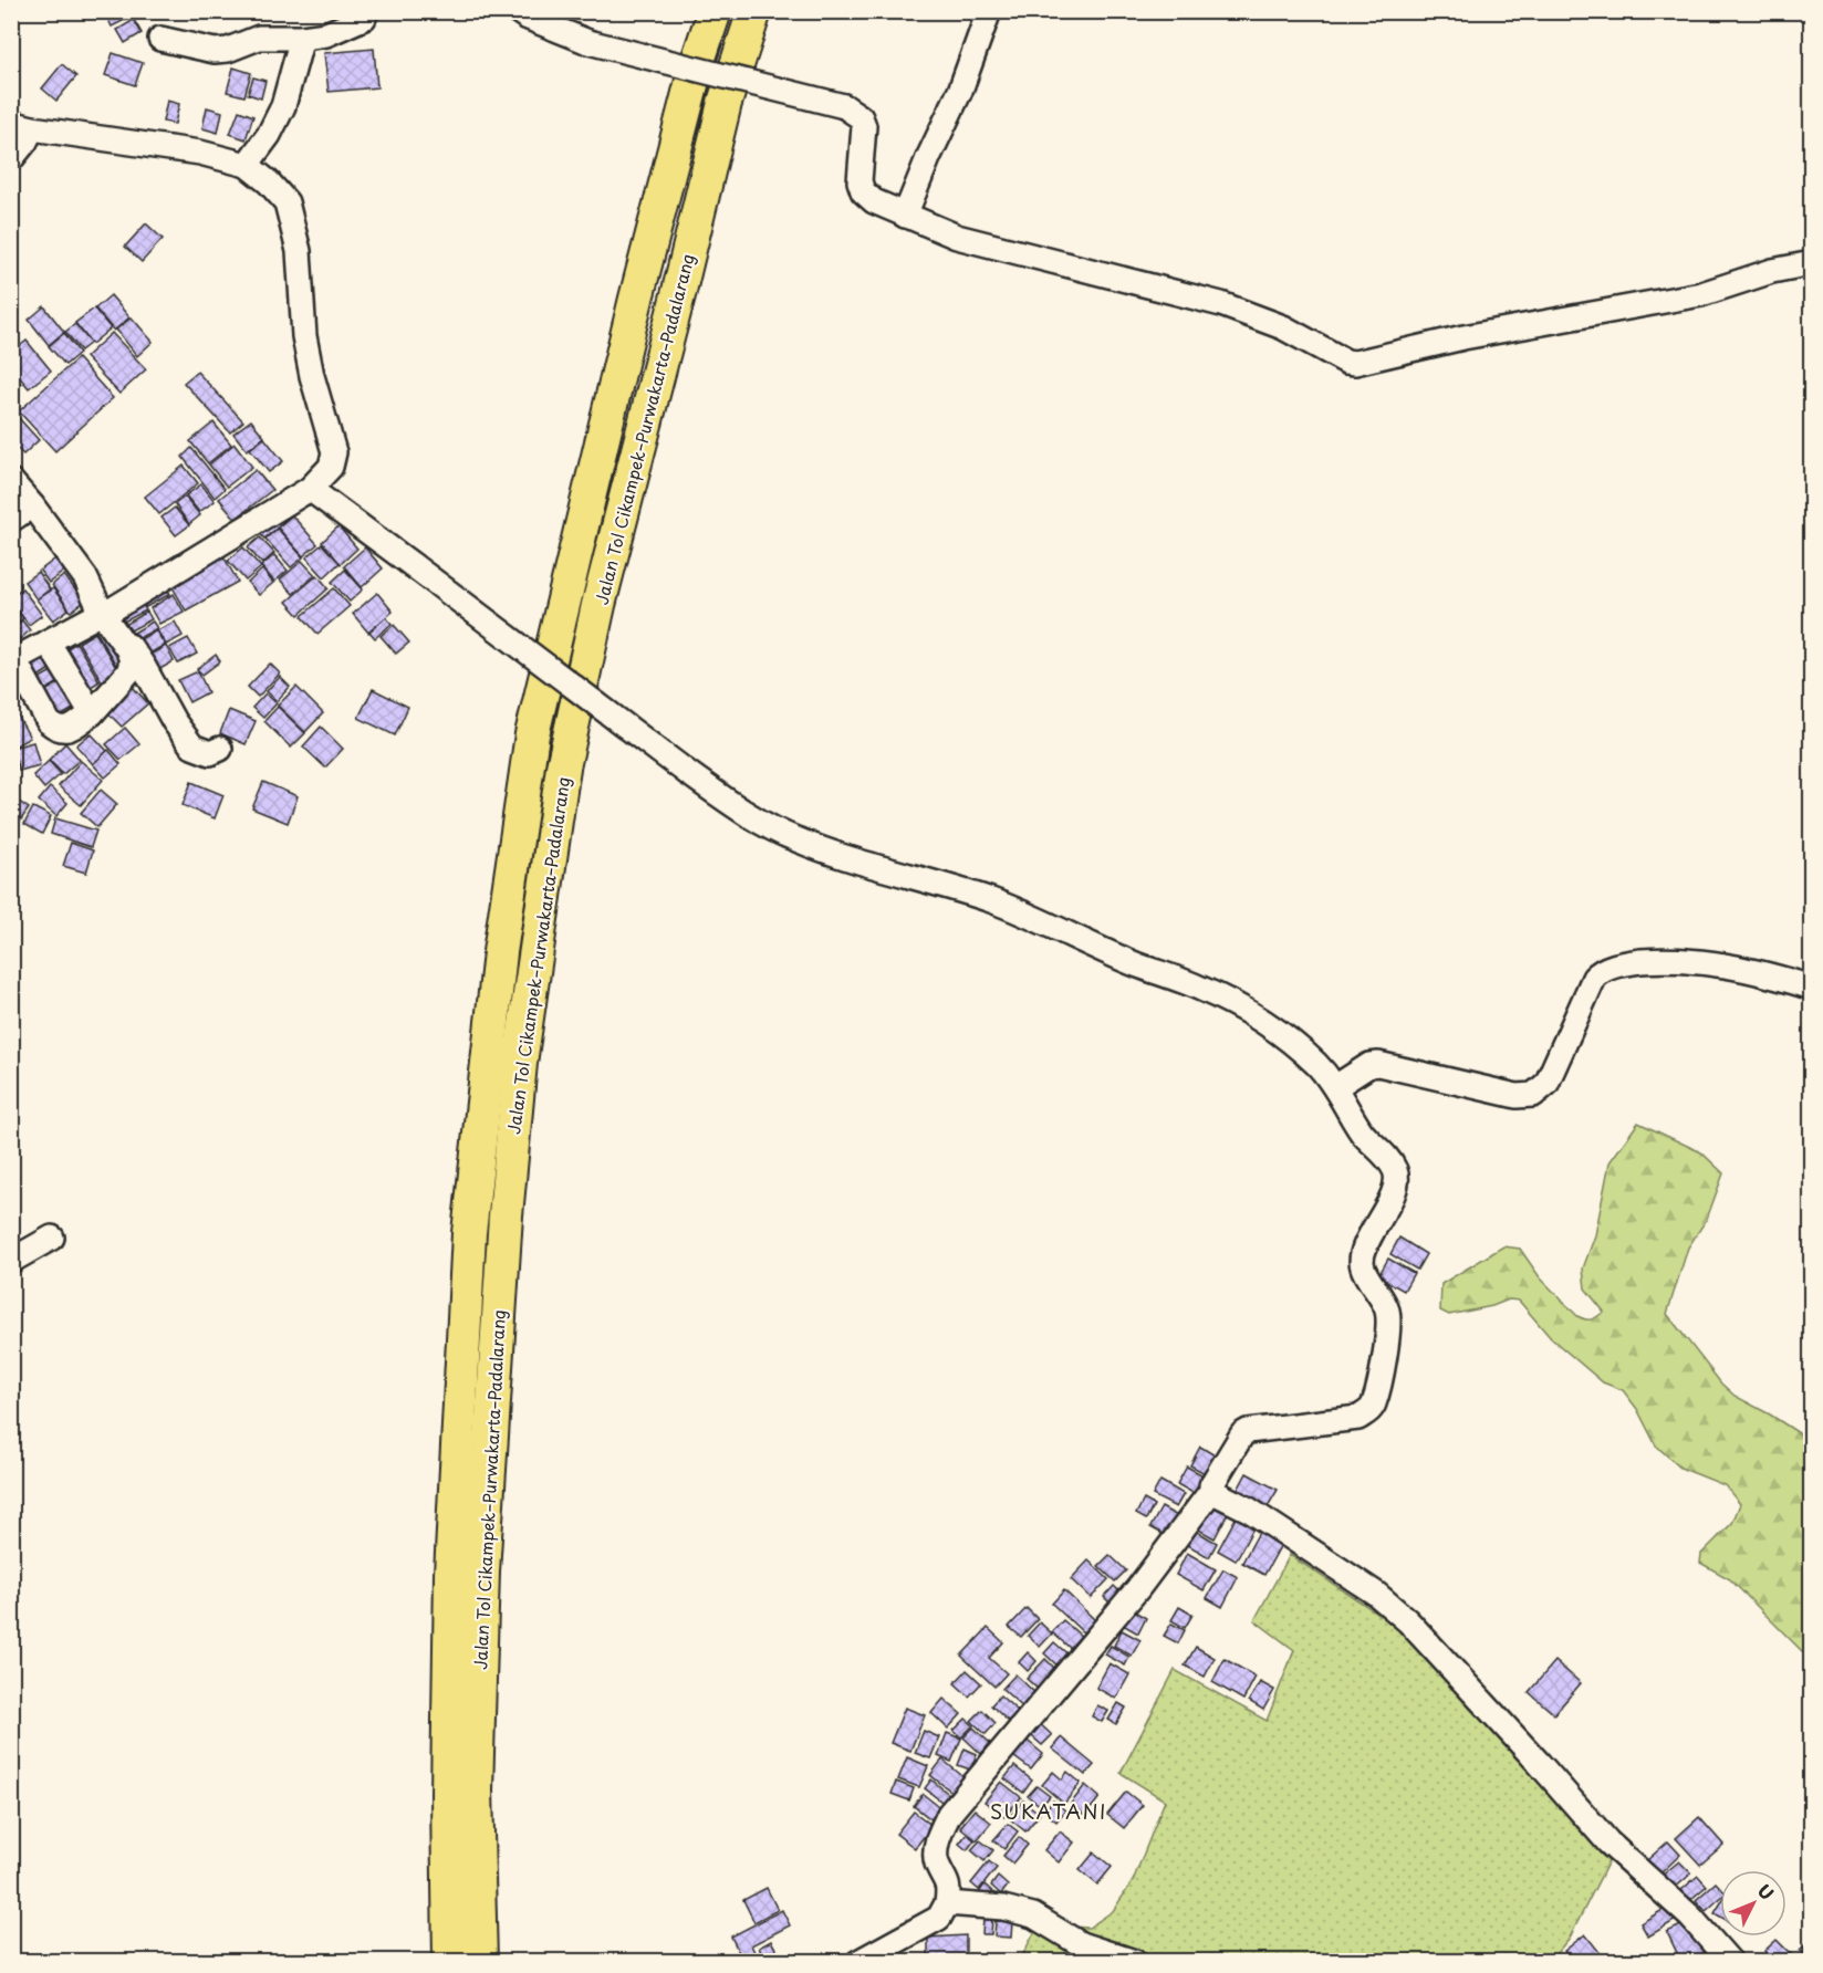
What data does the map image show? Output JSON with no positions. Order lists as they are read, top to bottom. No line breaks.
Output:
{"streets":{"highway":["Jalan Tol Cikampek–Purwakarta–Padalarang"]},"districts":["SUKATANI"],"north":"top right"}
